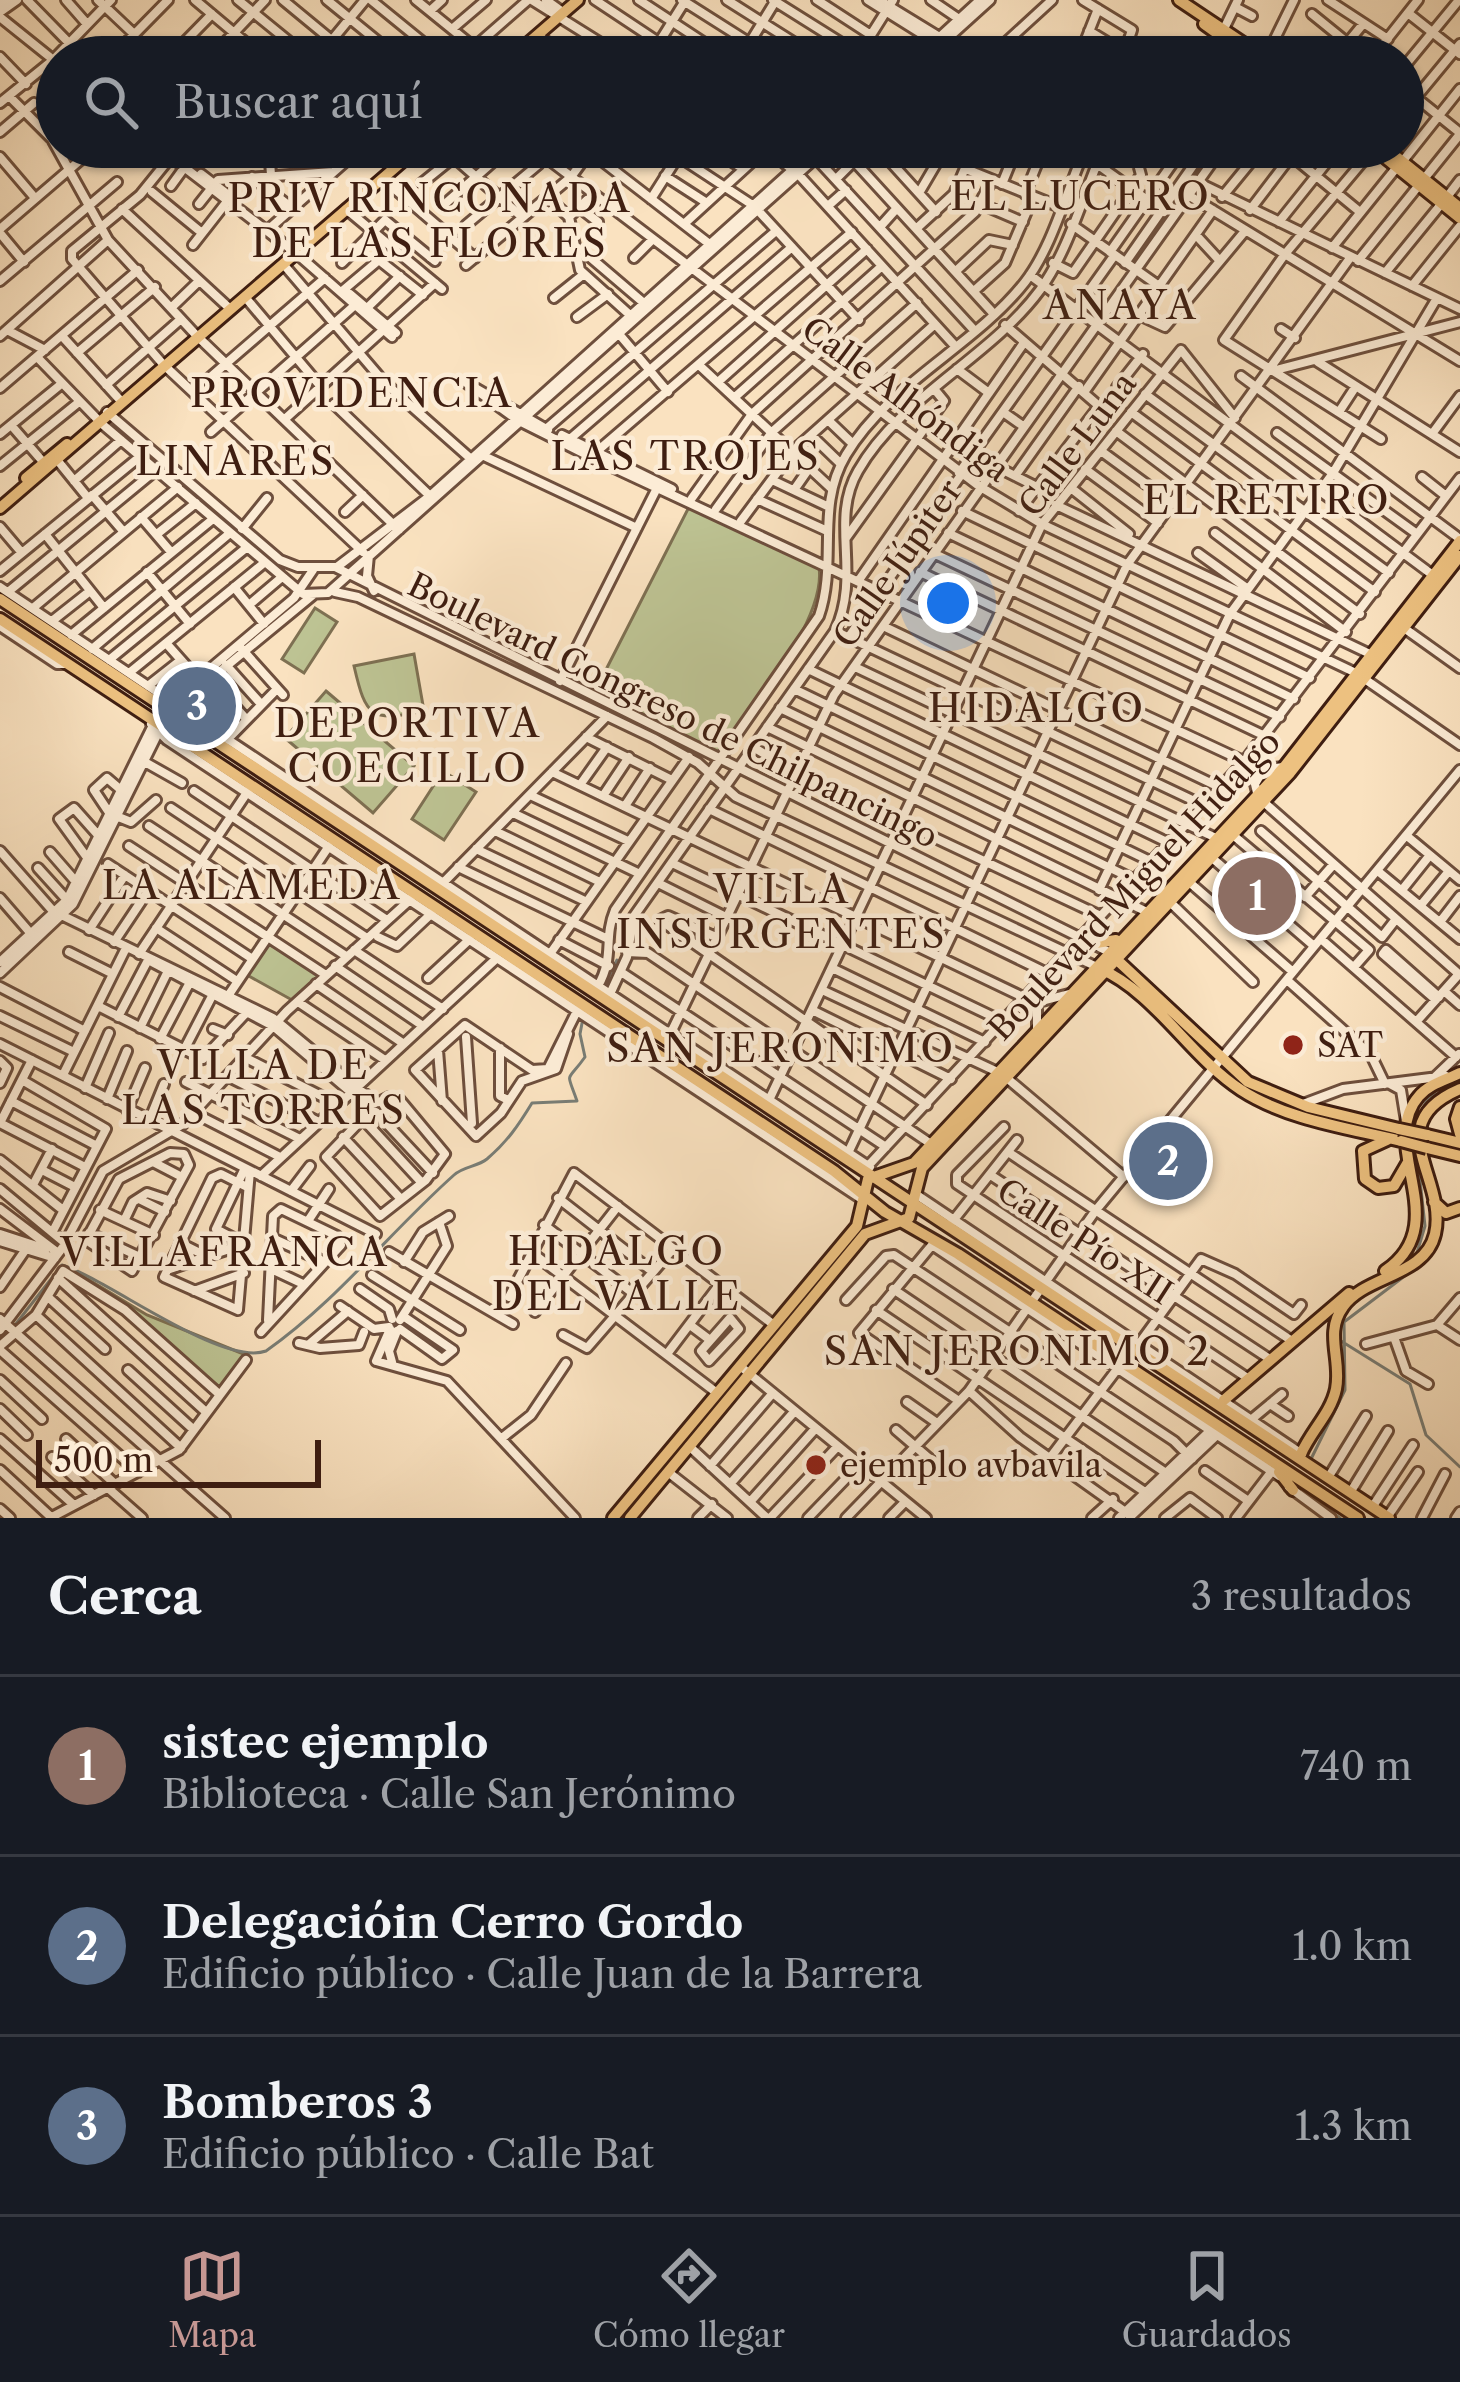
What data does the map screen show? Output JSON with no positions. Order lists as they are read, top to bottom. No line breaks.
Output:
{"streets":{"main road":["Boulevard Miguel Hidalgo"],"street":["Calle Alhóndiga","Calle Luna","Calle Júpiter","Boulevard Congreso de Chilpancingo","Calle Pío XII"]},"crossings":[["Calle Alhóndiga","Calle Luna"],["Calle Alhóndiga","Calle Júpiter"],["Calle Alhóndiga","Boulevard Miguel Hidalgo"],["Calle Luna","Boulevard Congreso de Chilpancingo"],["Calle Júpiter","Boulevard Congreso de Chilpancingo"],["Boulevard Congreso de Chilpancingo","Boulevard Miguel Hidalgo"]],"districts":["EL LUCERO","PRIV RINCONADA DE LAS FLORES","ANAYA","PROVIDENCIA","LAS TROJES","LINARES","EL RETIRO","HIDALGO","DEPORTIVA COECILLO","LA ALAMEDA","VILLA INSURGENTES","SAN JERONIMO","VILLA DE LAS TORRES","HIDALGO DEL VALLE","VILLAFRANCA","SAN JERONIMO 2"],"places":["SAT","ejemplo avbavila"],"scale_bar":"500 m","page":{"search":"Buscar aquí","pins":["3","1","2"],"scale":"500 m","heading":["Cerca","3 resultados"],"list":[{"mark":"1","name":"sistec ejemplo","note":"Biblioteca · Calle San Jerónimo","value":"740 m"},{"mark":"2","name":"Delegacióin Cerro Gordo","note":"Edificio público · Calle Juan de la Barrera","value":"1.0 km"},{"mark":"3","name":"Bomberos 3","note":"Edificio público · Calle Bat","value":"1.3 km"}],"nav":["Mapa","Cómo llegar","Guardados"]}}
